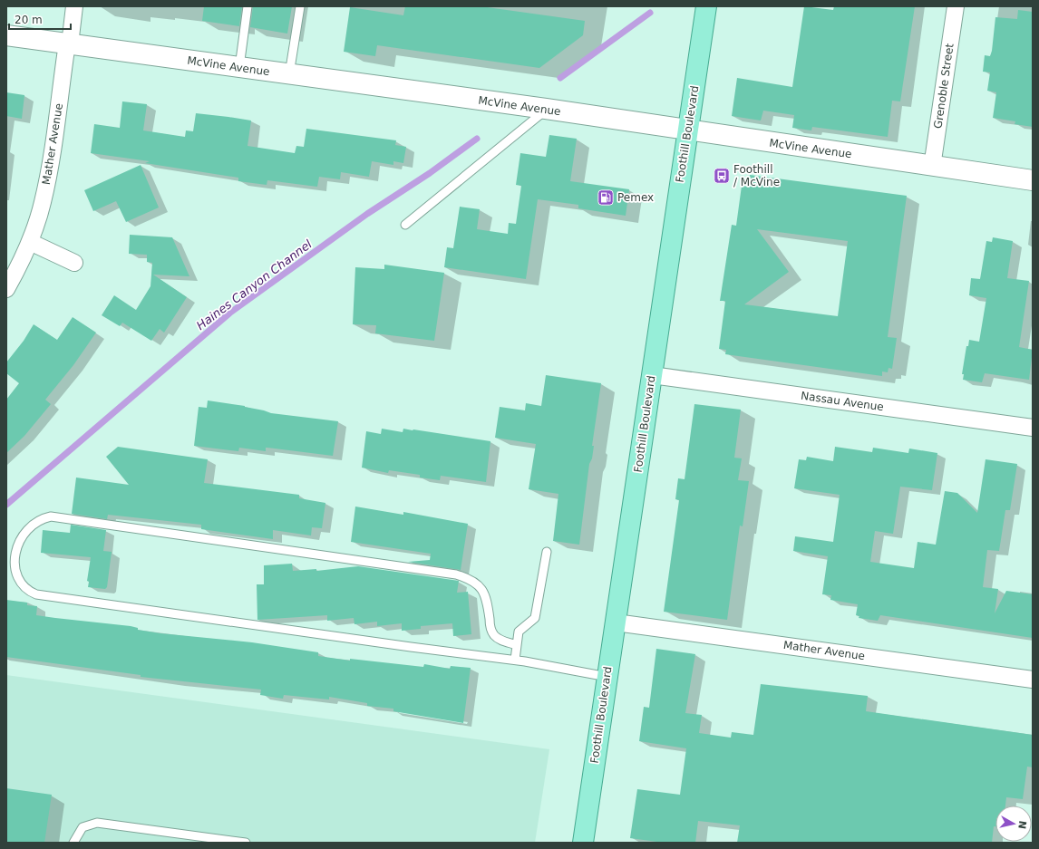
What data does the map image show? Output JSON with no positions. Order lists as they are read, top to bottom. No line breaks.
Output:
{"streets":{"main road":["Foothill Boulevard"],"street":["McVine Avenue","Grenoble Street","Mather Avenue","Nassau Avenue"]},"crossings":[["McVine Avenue","Grenoble Street"],["McVine Avenue","Foothill Boulevard"],["McVine Avenue","Mather Avenue"],["Foothill Boulevard","Mather Avenue"],["Foothill Boulevard","Nassau Avenue"]],"water":["Haines Canyon Channel"],"places":{"bus stop":["Foothill / McVine"],"fuel station":["Pemex"]},"scale_bar":"20 m","north":"right"}
